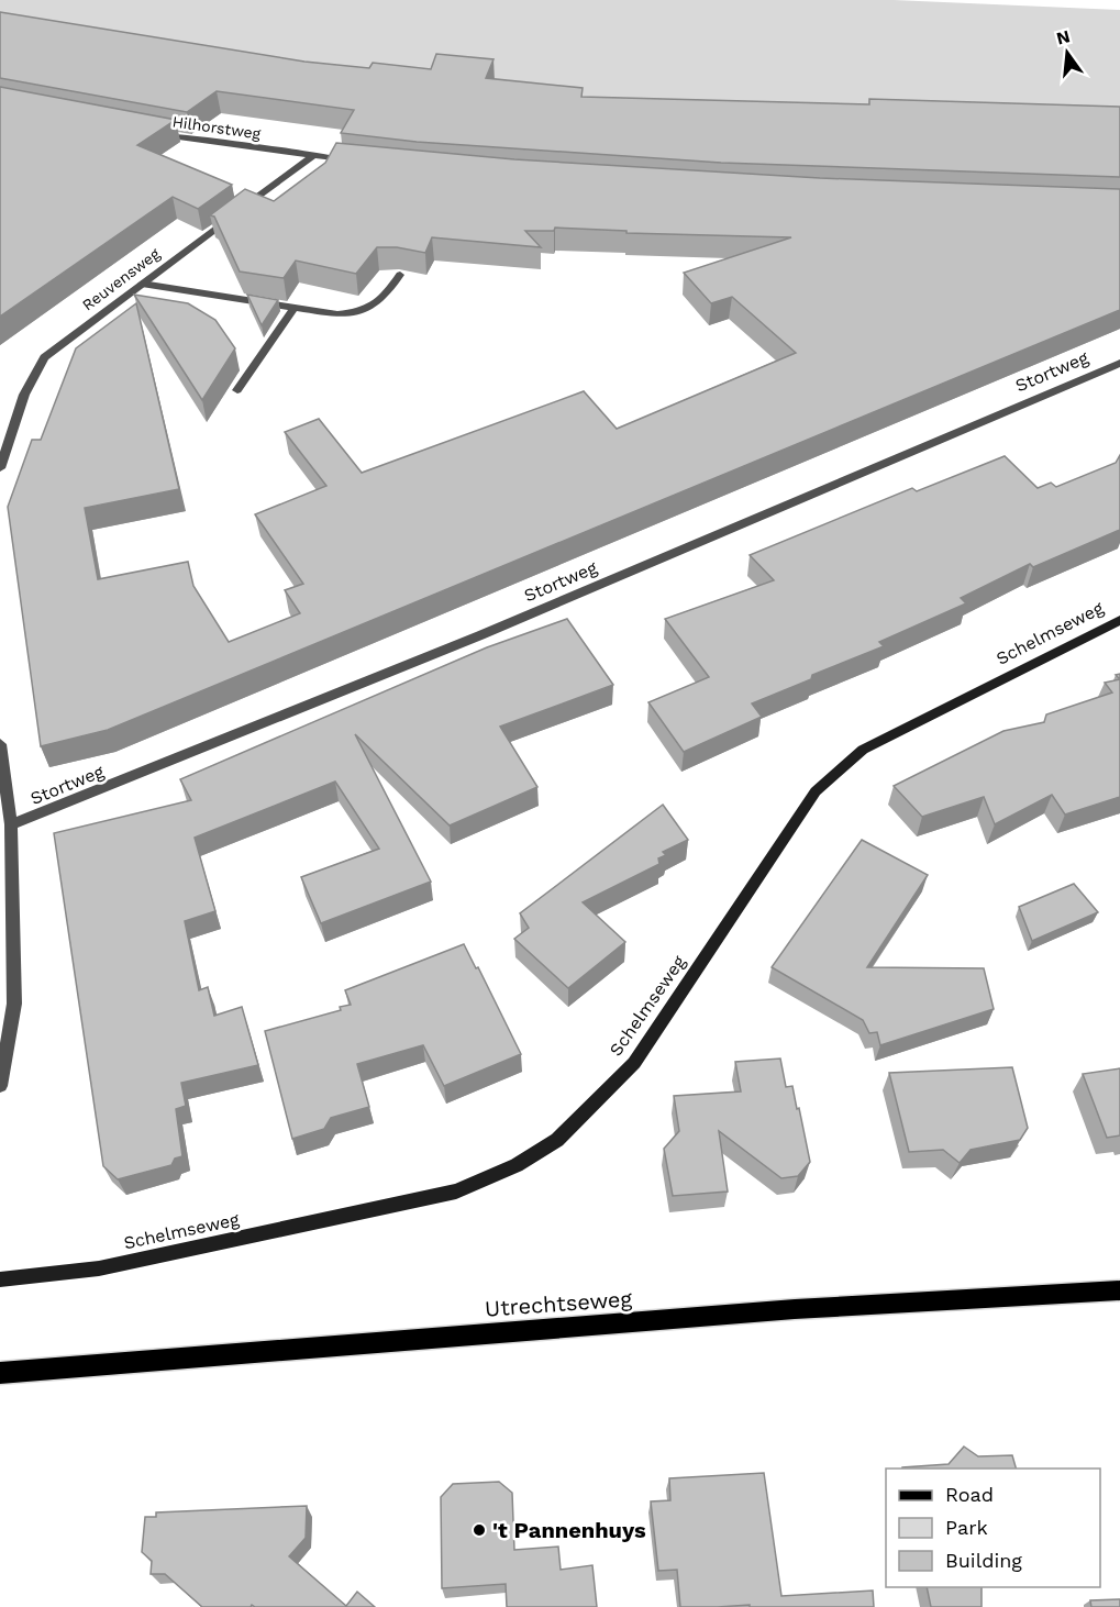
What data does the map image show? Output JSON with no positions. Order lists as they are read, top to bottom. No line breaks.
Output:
{"streets":{"main road":["Schelmseweg","Utrechtseweg"],"street":["Hilhorstweg","Reuvensweg","Stortweg"]},"crossings":[["Hilhorstweg","Reuvensweg"]],"places":["'t Pannenhuys"],"legend":["Road","Park","Building"],"north":"top"}
